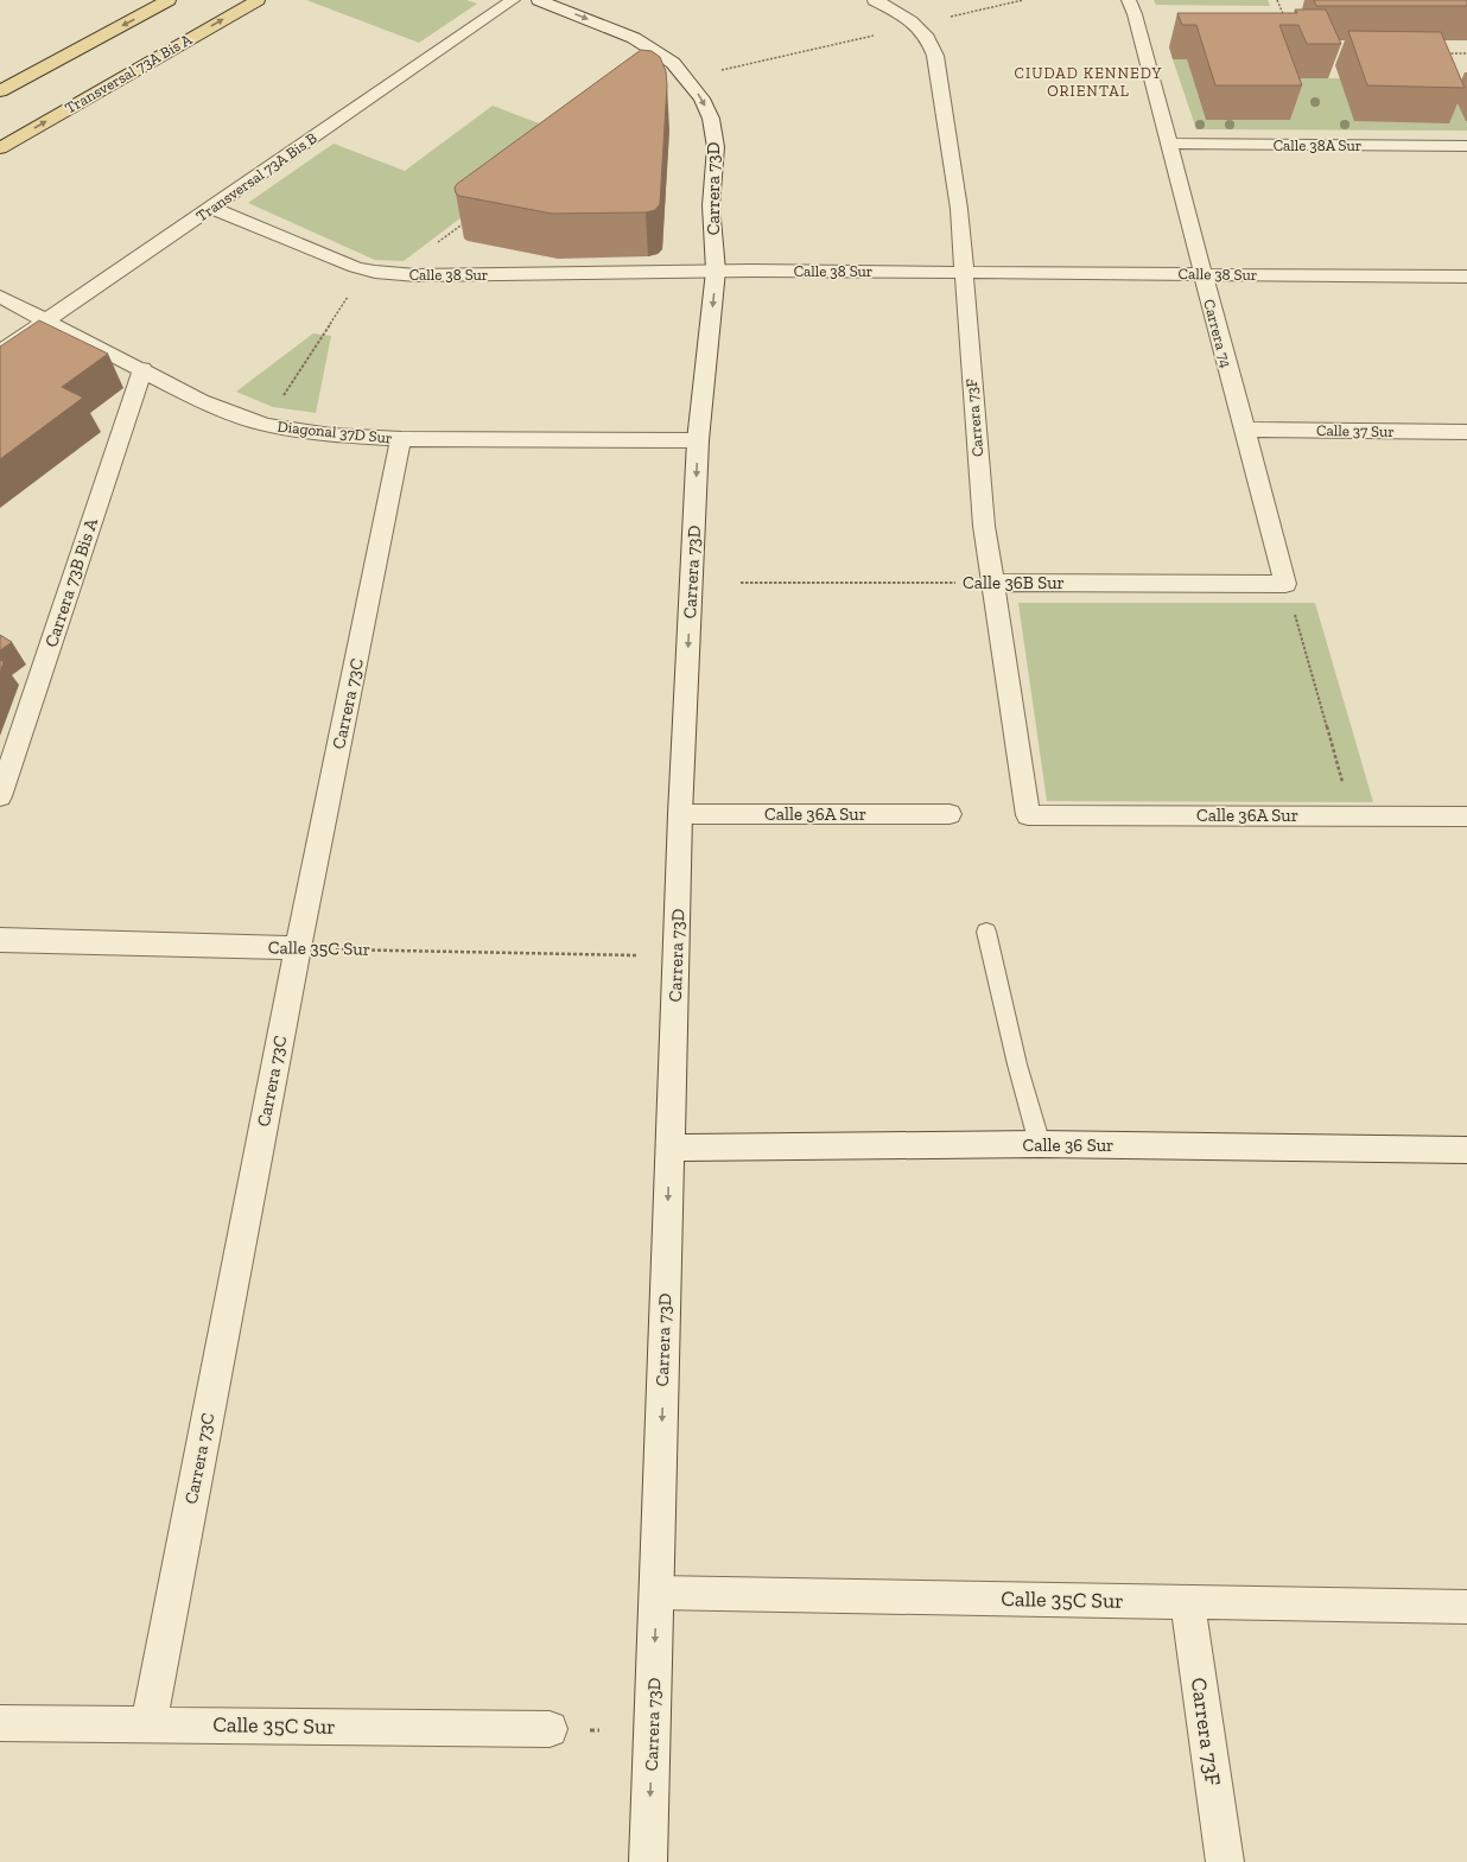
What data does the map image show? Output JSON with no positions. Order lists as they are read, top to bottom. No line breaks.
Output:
{"streets":{"main road":["Transversal 73A Bis A"],"street":["Calle 38A Sur","Transversal 73A Bis B","Carrera 73D","Calle 38 Sur","Carrera 74","Carrera 73F","Calle 37 Sur","Diagonal 37D Sur","Carrera 73B Bis A","Calle 36B Sur","Carrera 73C","Calle 36A Sur","Calle 35C Sur","Calle 36 Sur"]},"crossings":[["Calle 38A Sur","Carrera 74"],["Transversal 73A Bis B","Calle 38 Sur"],["Transversal 73A Bis B","Diagonal 37D Sur"],["Carrera 73D","Calle 38 Sur"],["Carrera 73D","Diagonal 37D Sur"],["Carrera 73D","Calle 36A Sur"],["Carrera 73D","Calle 35C Sur"],["Carrera 73D","Calle 36 Sur"],["Calle 38 Sur","Carrera 74"],["Calle 38 Sur","Carrera 73F"],["Carrera 74","Calle 37 Sur"],["Carrera 74","Calle 36B Sur"],["Carrera 73F","Calle 36B Sur"],["Carrera 73F","Calle 36A Sur"],["Carrera 73F","Calle 35C Sur"],["Diagonal 37D Sur","Carrera 73B Bis A"],["Diagonal 37D Sur","Carrera 73C"],["Carrera 73C","Calle 35C Sur"]],"one_way":["Carrera 73D"],"districts":["CIUDAD KENNEDY ORIENTAL"]}
